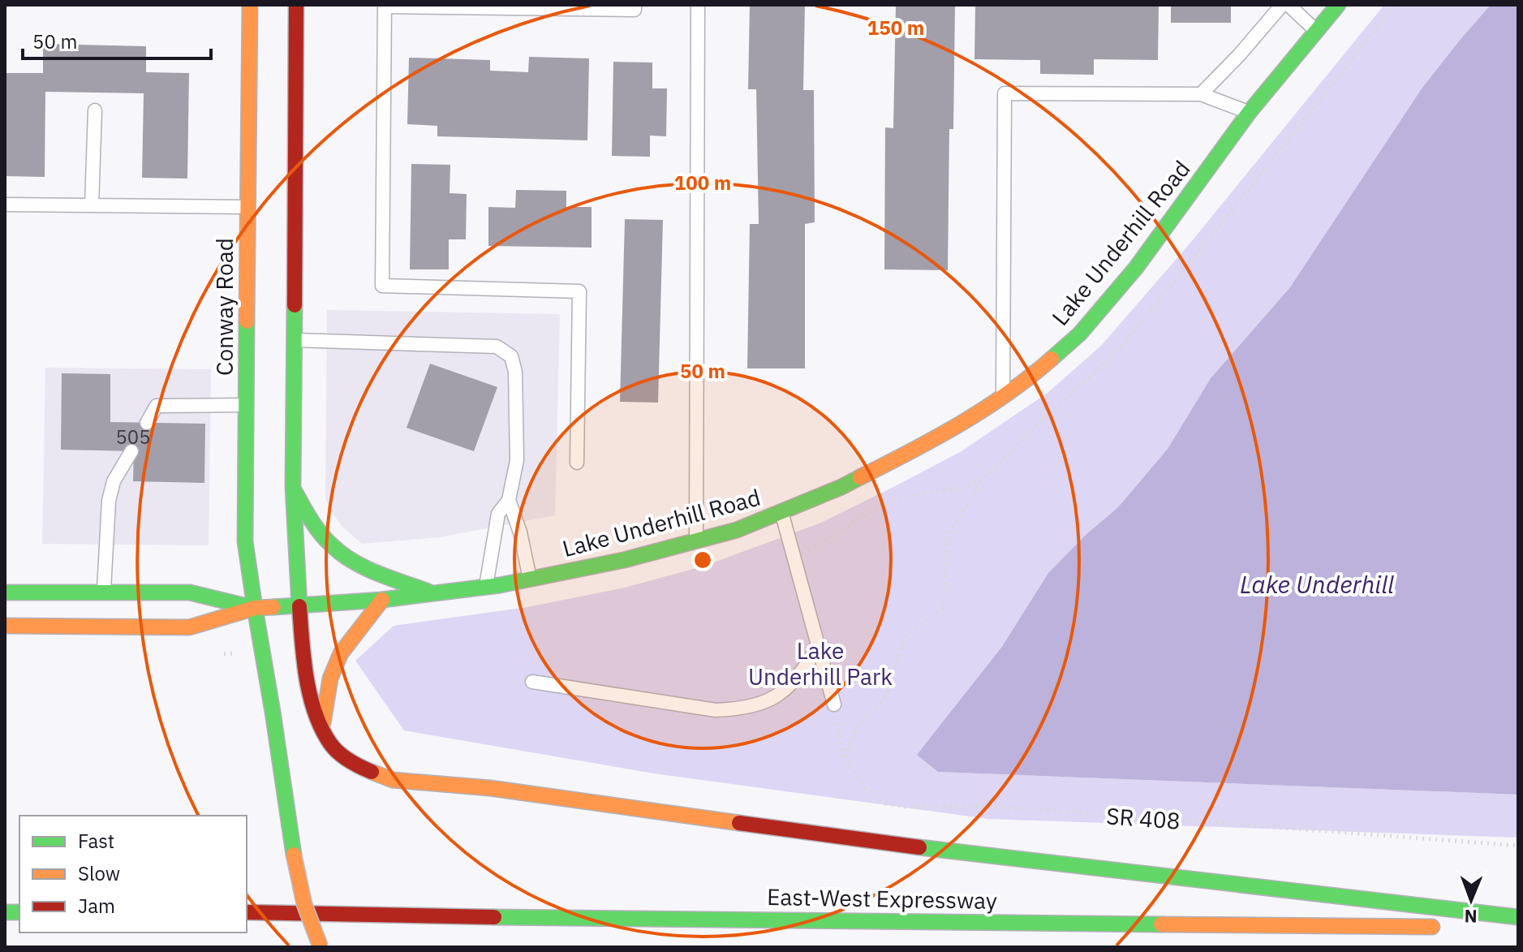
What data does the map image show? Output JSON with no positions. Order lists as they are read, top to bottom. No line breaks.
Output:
{"streets":{"main road":["Lake Underhill Road","Conway Road","East-West Expressway"],"path":["SR 408"]},"crossings":[["Lake Underhill Road","Conway Road"]],"water":["Lake Underhill"],"parks":["Lake Underhill Park"],"house_numbers":["505"],"legend":["Fast","Slow","Jam"],"scale_bar":"50 m","north":"bottom","rings":["150 m","100 m","50 m"]}
